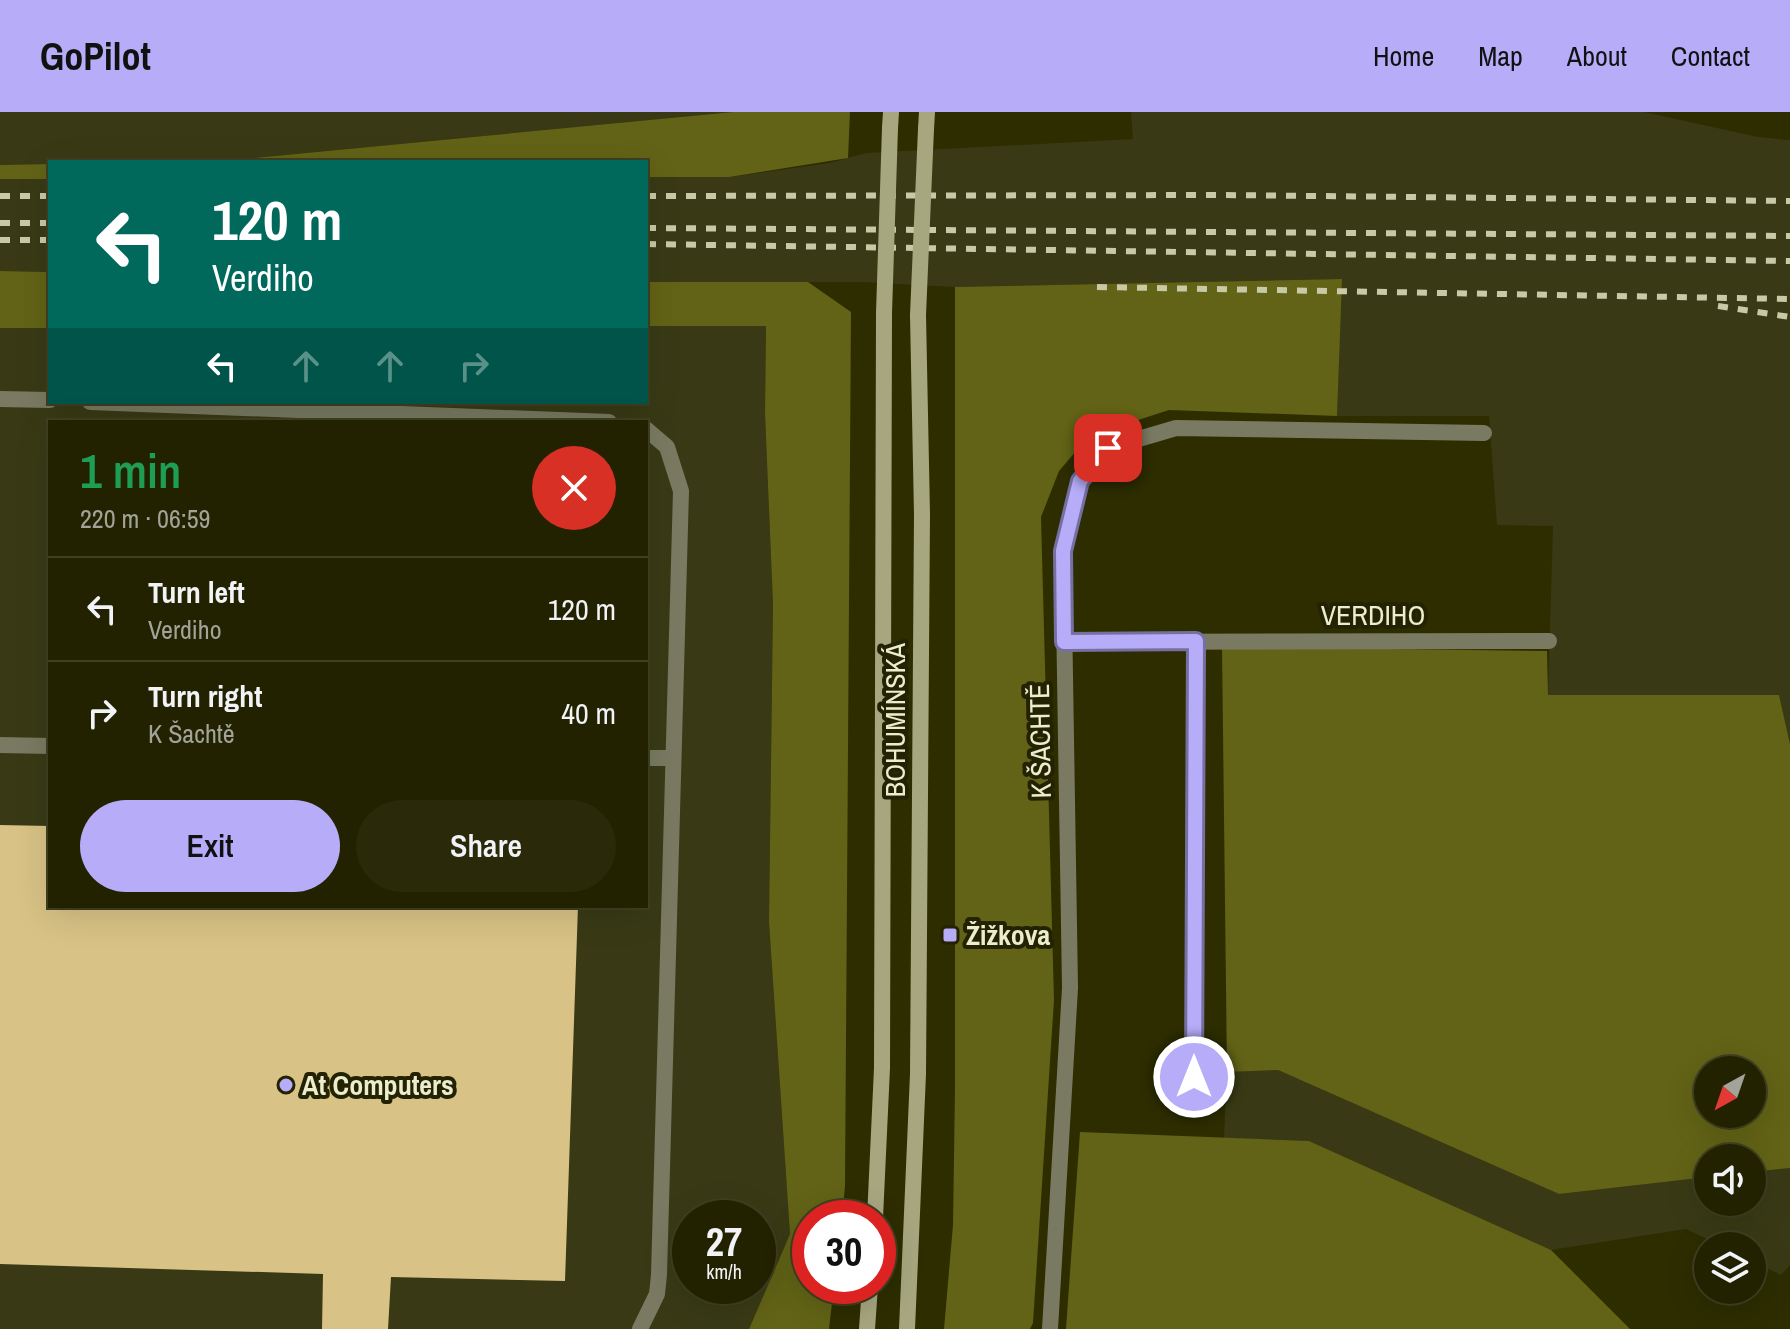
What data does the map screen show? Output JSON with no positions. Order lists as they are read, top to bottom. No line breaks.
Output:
{"streets":{"main road":["BOHUMÍNSKÁ"],"street":["VERDIHO","K ŠACHTĚ"]},"crossings":[["VERDIHO","K ŠACHTĚ"]],"places":{"transit":["Žižkova"],"other":["At Computers"]},"north":"bottom left","page":{"header":"GoPilot","nav":["Home","Map","About","Contact"],"turn":["120 m","Verdiho"],"heading":["1 min","220 m · 06:59"],"list":[{"name":"Turn left","note":"Verdiho","value":"120 m"},{"name":"Turn right","note":"K Šachtě","value":"40 m"}],"buttons":["Exit","Share"],"speed":"27 km/h","limit":"30"}}
